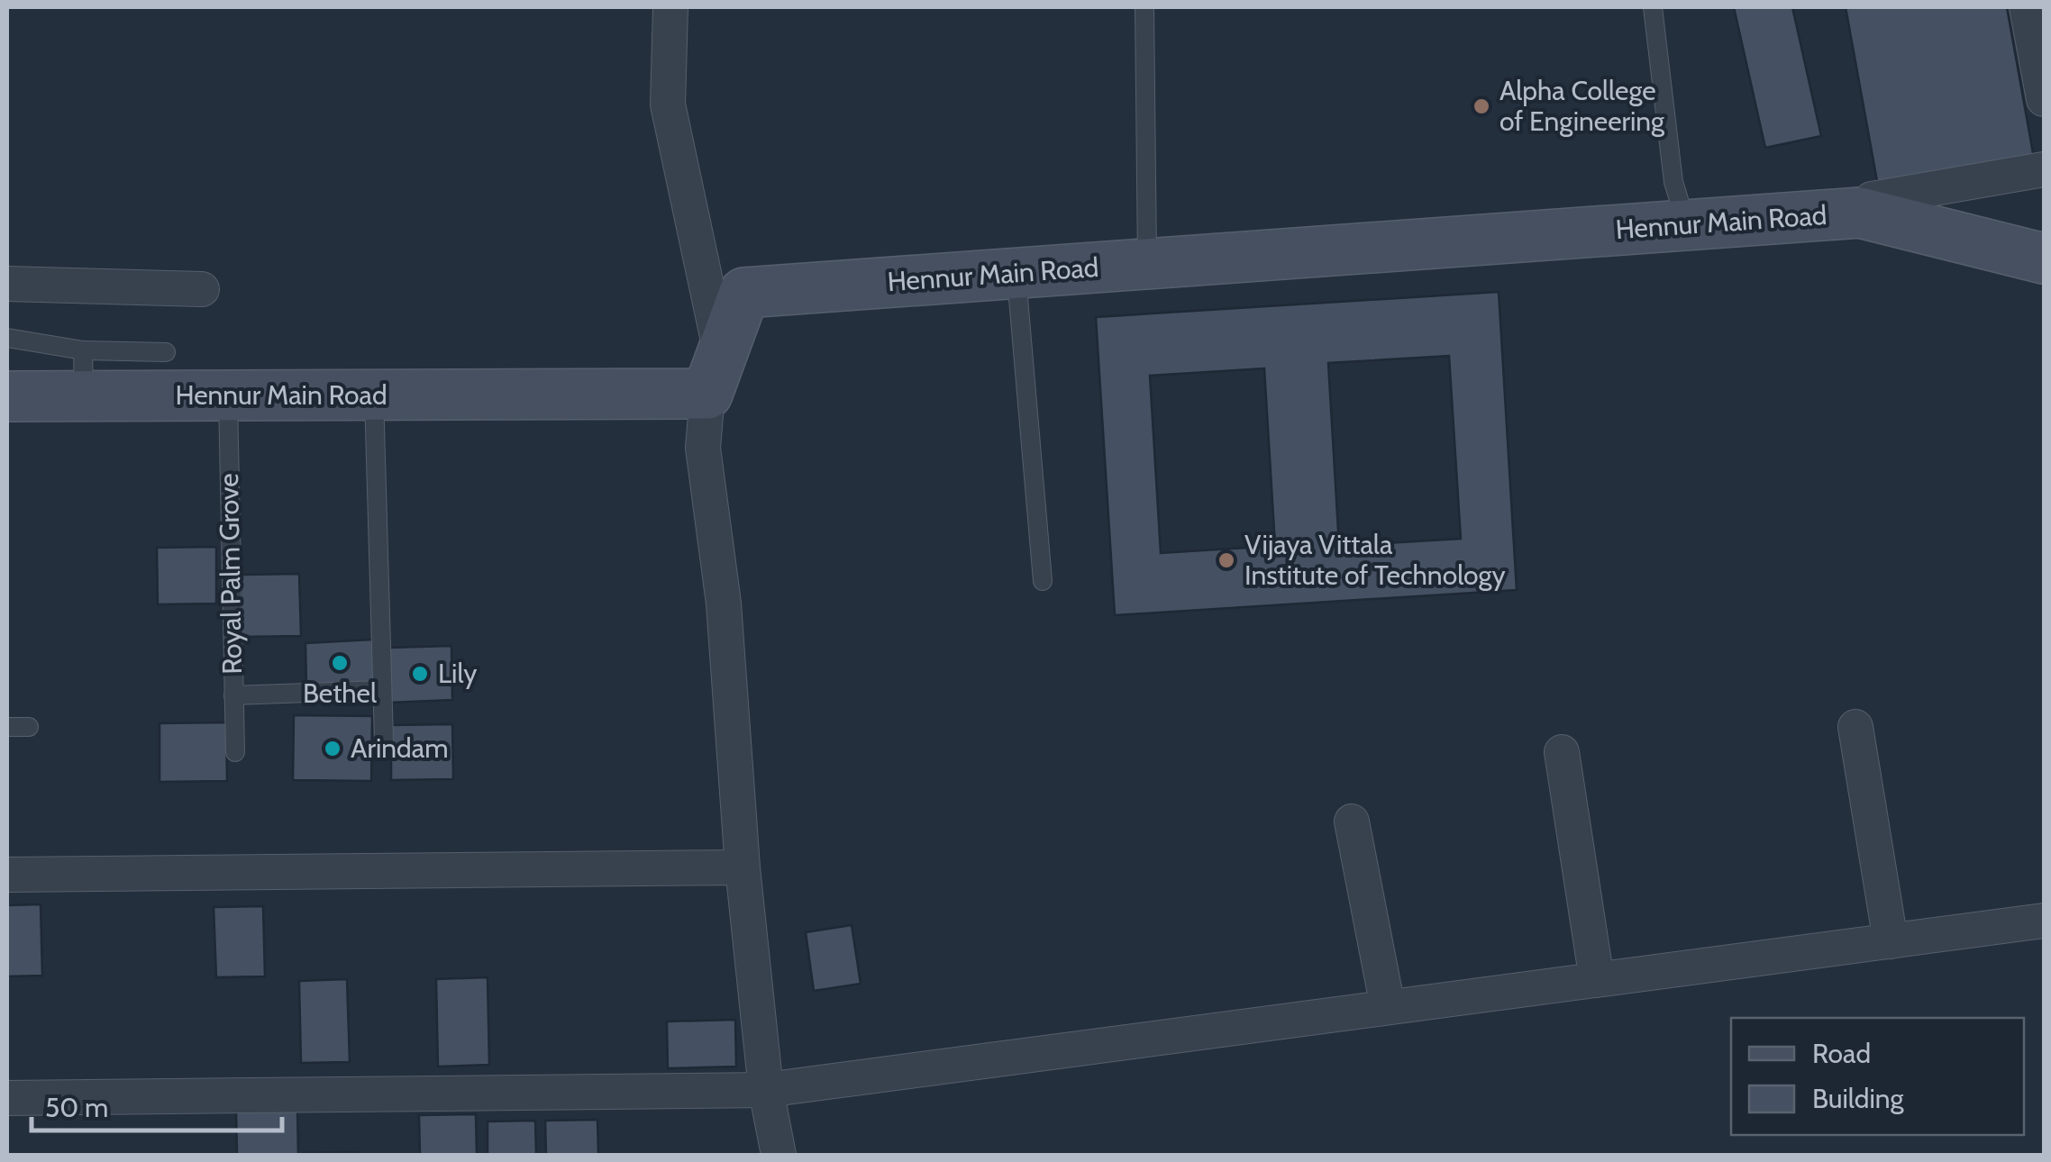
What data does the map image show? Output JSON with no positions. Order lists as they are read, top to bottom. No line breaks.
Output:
{"streets":{"main road":["Hennur Main Road"],"lane":["Royal Palm Grove"]},"crossings":[["Hennur Main Road","Royal Palm Grove"]],"places":["Alpha College of Engineering","Vijaya Vittala Institute of Technology","Bethel","Lily","Arindam"],"legend":["Road","Building"],"scale_bar":"50 m"}
